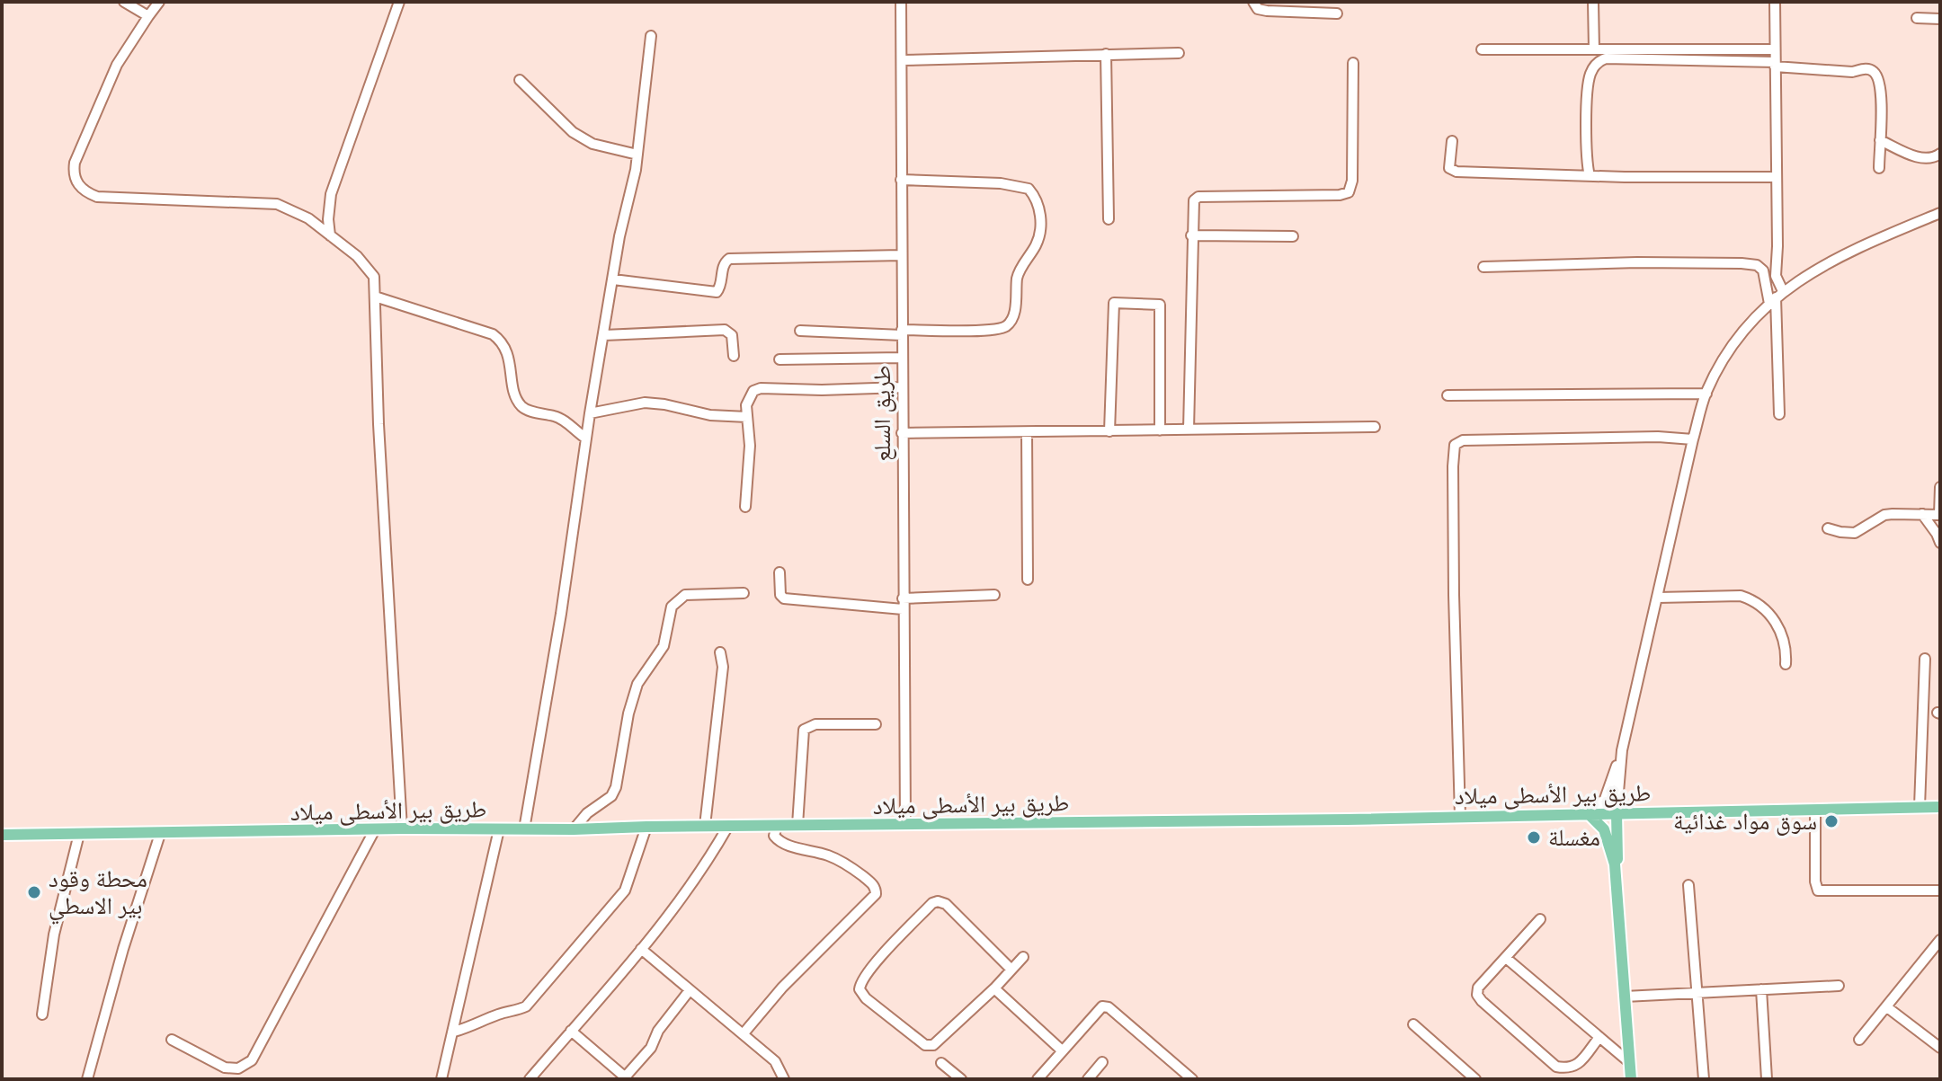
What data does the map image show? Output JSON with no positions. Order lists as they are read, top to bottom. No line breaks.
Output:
{"streets":{"main road":["طريق بير الأسطى ميلاد"],"street":["طريق السلع"]},"crossings":[["طريق السلع","طريق بير الأسطى ميلاد"]],"places":["سوق مواد غذائية","مغسلة","محطة وقود بير الاسطي"]}
